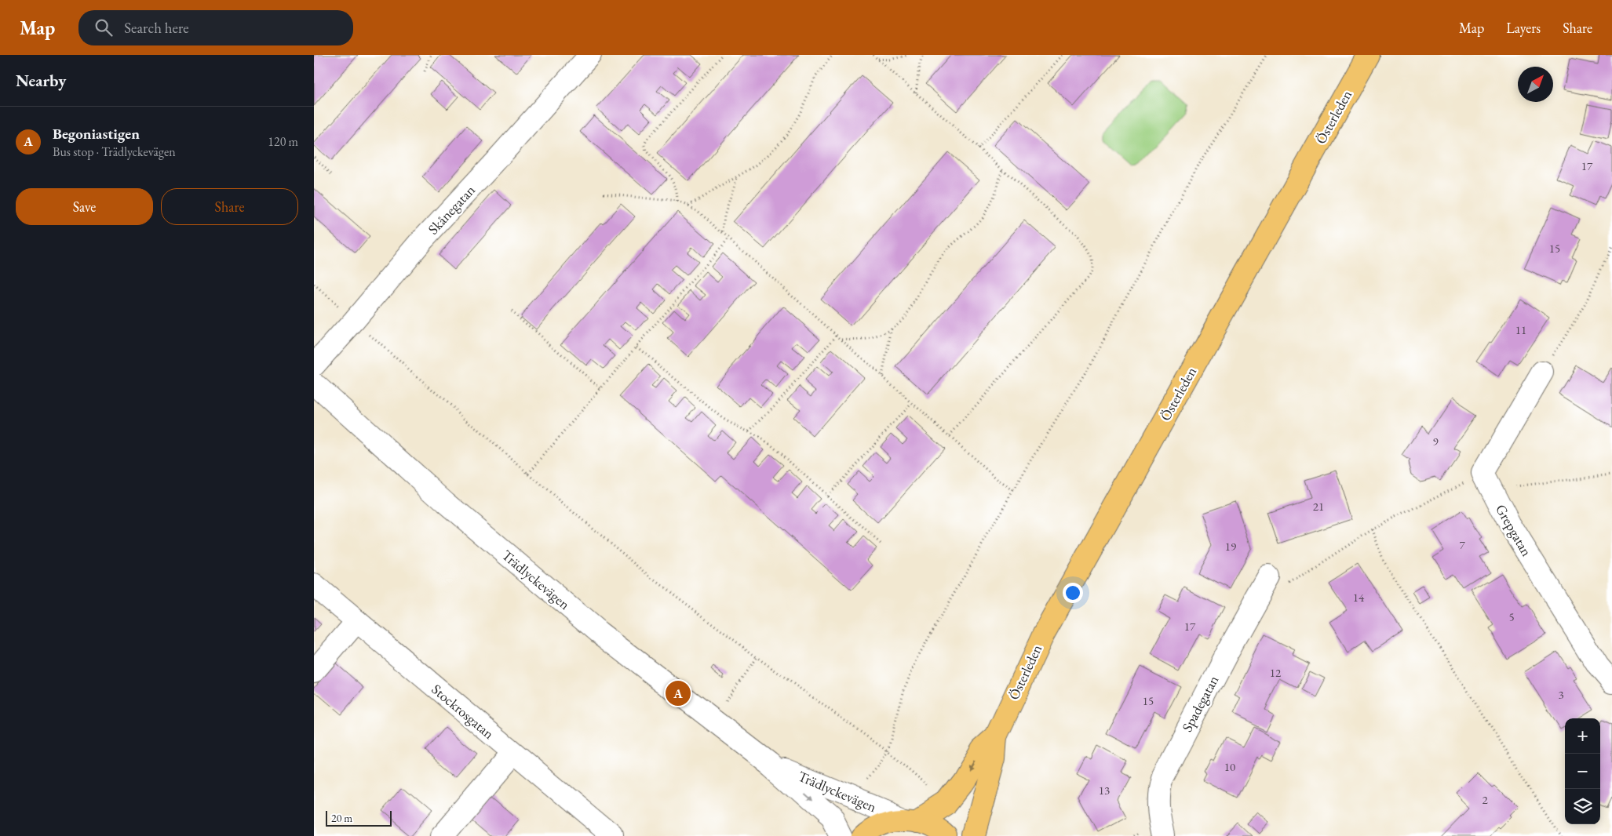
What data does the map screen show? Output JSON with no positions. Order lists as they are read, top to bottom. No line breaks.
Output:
{"streets":{"main road":["Österleden","Trädlyckevägen"],"street":["Skånegatan","Grepgatan","Spadegatan","Stockrosgatan"]},"crossings":[["Österleden","Trädlyckevägen"]],"house_numbers":["17","15","11","9","21","7","19","14","5","17","12","3","15","10","13","2"],"scale_bar":"20 m","north":"top right","page":{"header":"Map","search":"Search here","nav":["Map","Layers","Share"],"heading":"Nearby","list":[{"mark":"A","name":"Begoniastigen","note":"Bus stop · Trädlyckevägen","value":"120 m"}],"buttons":["Save","Share"],"pins":"A","map_buttons":["+","−"],"scale":"20 m"}}
